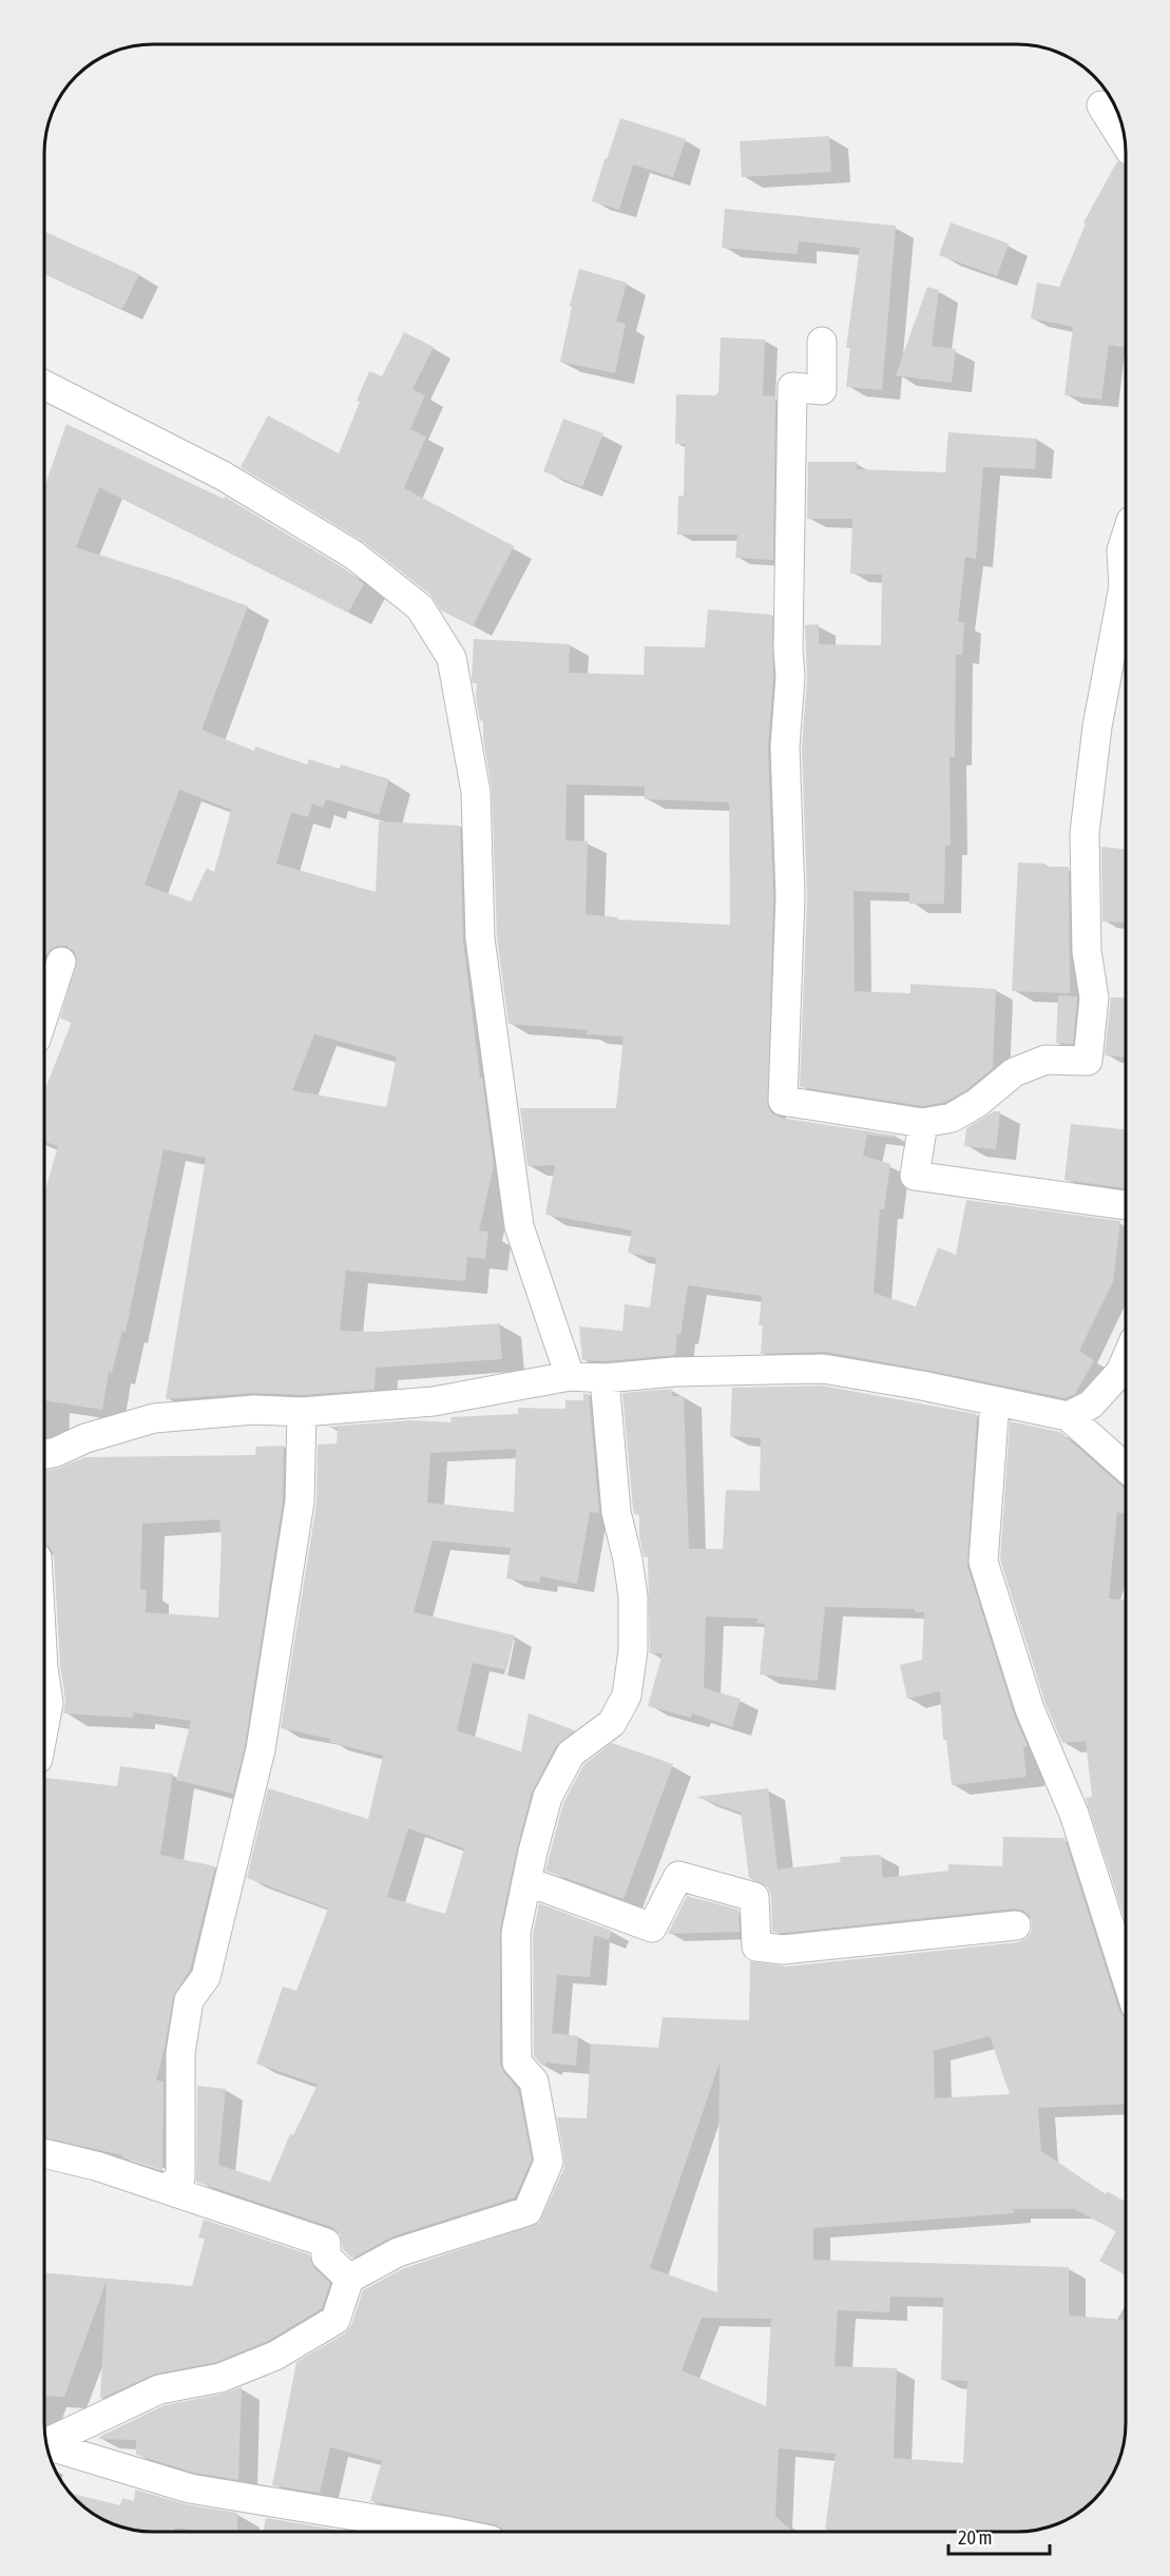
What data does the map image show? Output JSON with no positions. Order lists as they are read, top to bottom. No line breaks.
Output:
{"scale_bar":"20 m"}
